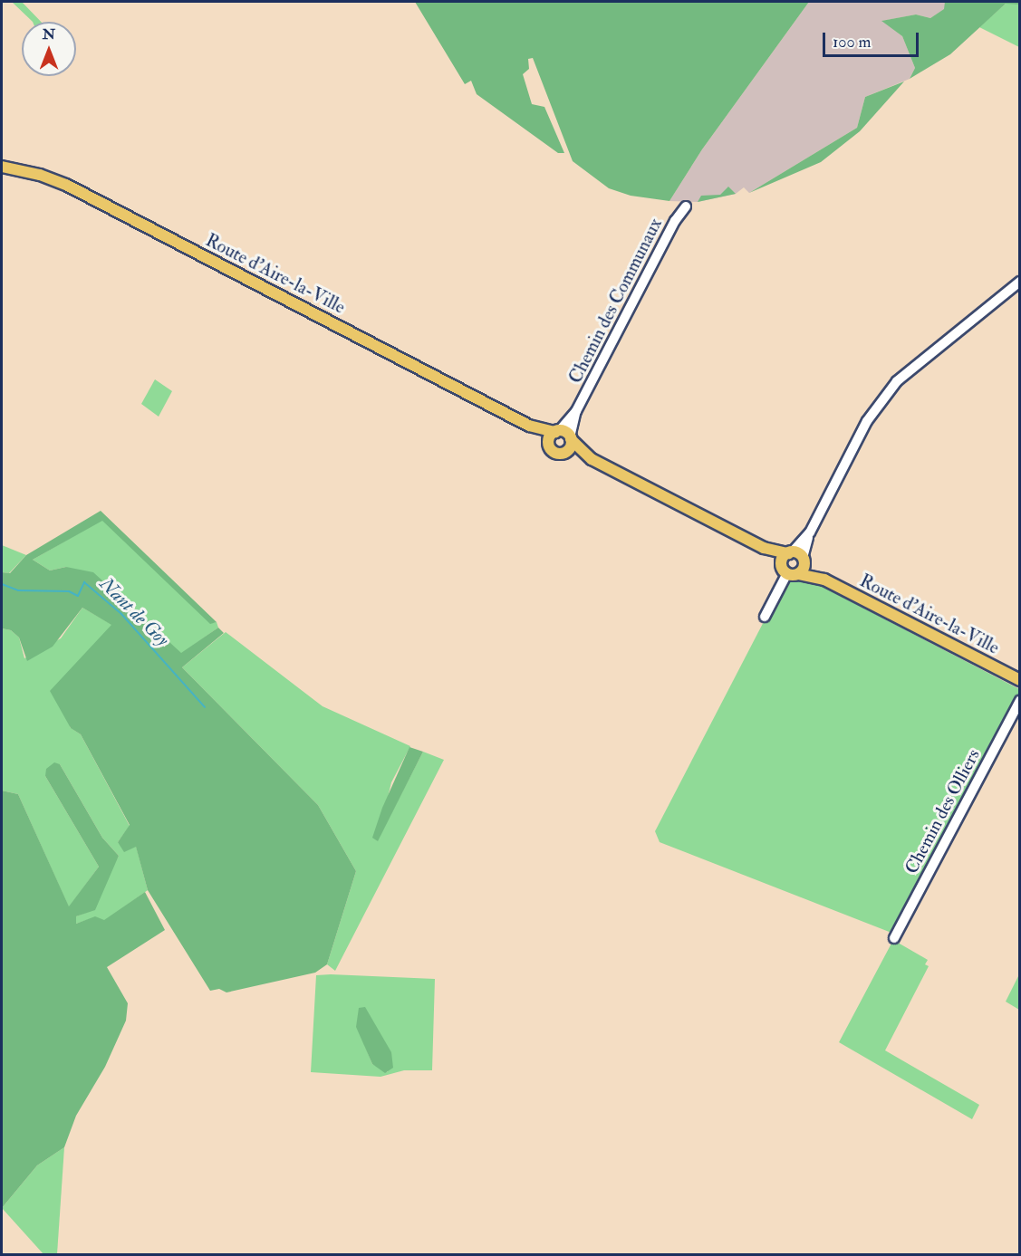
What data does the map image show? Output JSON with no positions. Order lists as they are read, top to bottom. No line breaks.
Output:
{"streets":{"main road":["Route d'Aire-la-Ville"],"street":["Chemin des Communaux","Chemin des Olliers"]},"crossings":[["Route d'Aire-la-Ville","Chemin des Communaux"]],"water":["Nant de Goy"],"scale_bar":"100 m","north":"top"}
